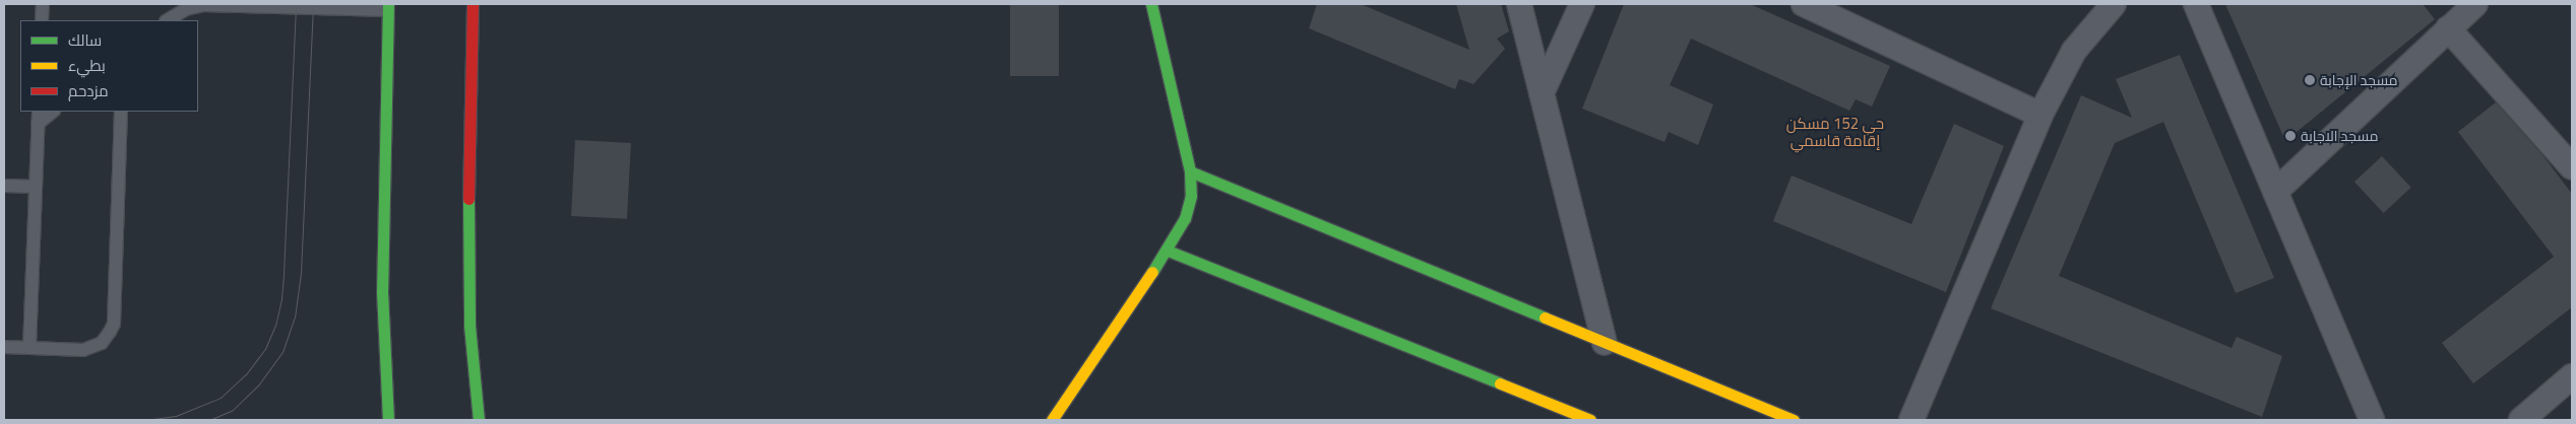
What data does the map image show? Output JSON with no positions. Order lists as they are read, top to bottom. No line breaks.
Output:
{"districts":["حي 152 مسكن إقامة قاسمي"],"places":["مسجد الإجابة","مسجد الاجابة"],"legend":["سالك","بطيء","مزدحم"]}
